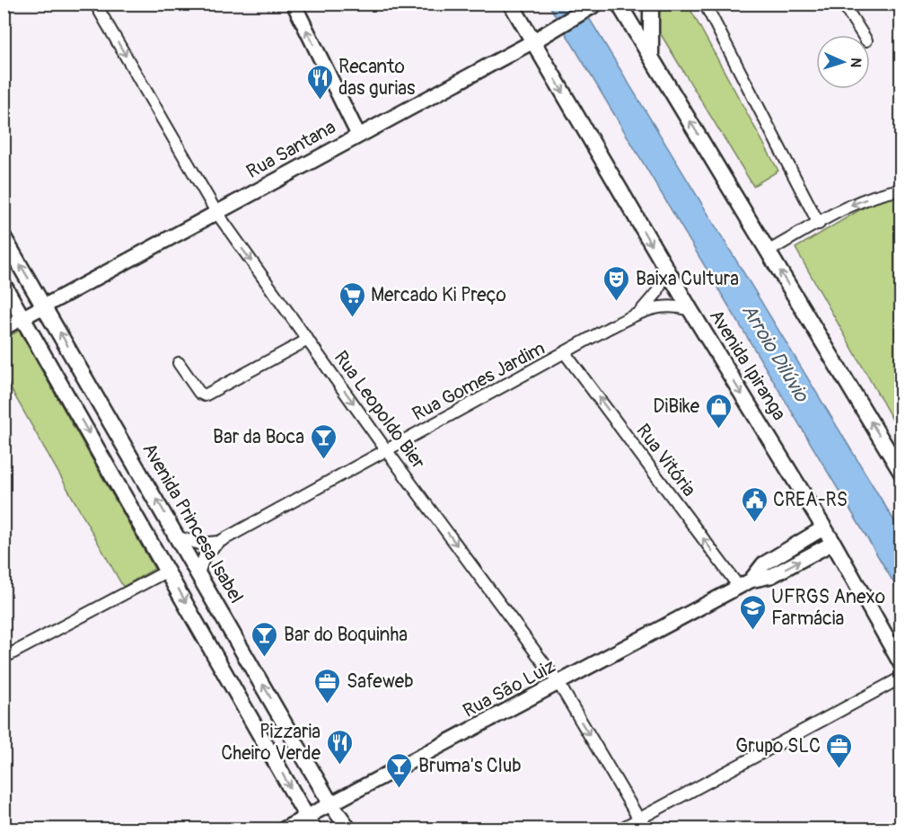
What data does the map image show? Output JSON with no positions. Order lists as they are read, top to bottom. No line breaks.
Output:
{"streets":{"main road":["Rua Santana","Avenida Ipiranga","Avenida Princesa Isabel"],"street":["Rua Gomes Jardim","Rua Leopoldo Bier","Rua Vitória","Rua São Luiz"]},"crossings":[["Rua Santana","Avenida Ipiranga"],["Rua Santana","Rua Leopoldo Bier"],["Rua Santana","Avenida Princesa Isabel"],["Avenida Ipiranga","Rua Gomes Jardim"],["Avenida Ipiranga","Rua São Luiz"],["Rua Gomes Jardim","Rua Leopoldo Bier"],["Rua Gomes Jardim","Rua Vitória"],["Rua Gomes Jardim","Avenida Princesa Isabel"],["Rua Leopoldo Bier","Rua São Luiz"],["Rua Vitória","Rua São Luiz"],["Avenida Princesa Isabel","Rua São Luiz"]],"one_way":["Rua Leopoldo Bier","Rua Vitória"],"water":["Arroio Dilúvio"],"places":{"restaurant":["Recanto das gurias","Pizzaria Cheiro Verde"],"theatre":["Baixa Cultura"],"supermarket":["Mercado Ki Preço"],"shop":["DiBike"],"bar":["Bar da Boca","Bar do Boquinha","Bruma's Club"],"public building":["CREA-RS"],"school or university":["UFRGS Anexo Farmácia"],"office":["Safeweb","Grupo SLC"]},"north":"right"}
